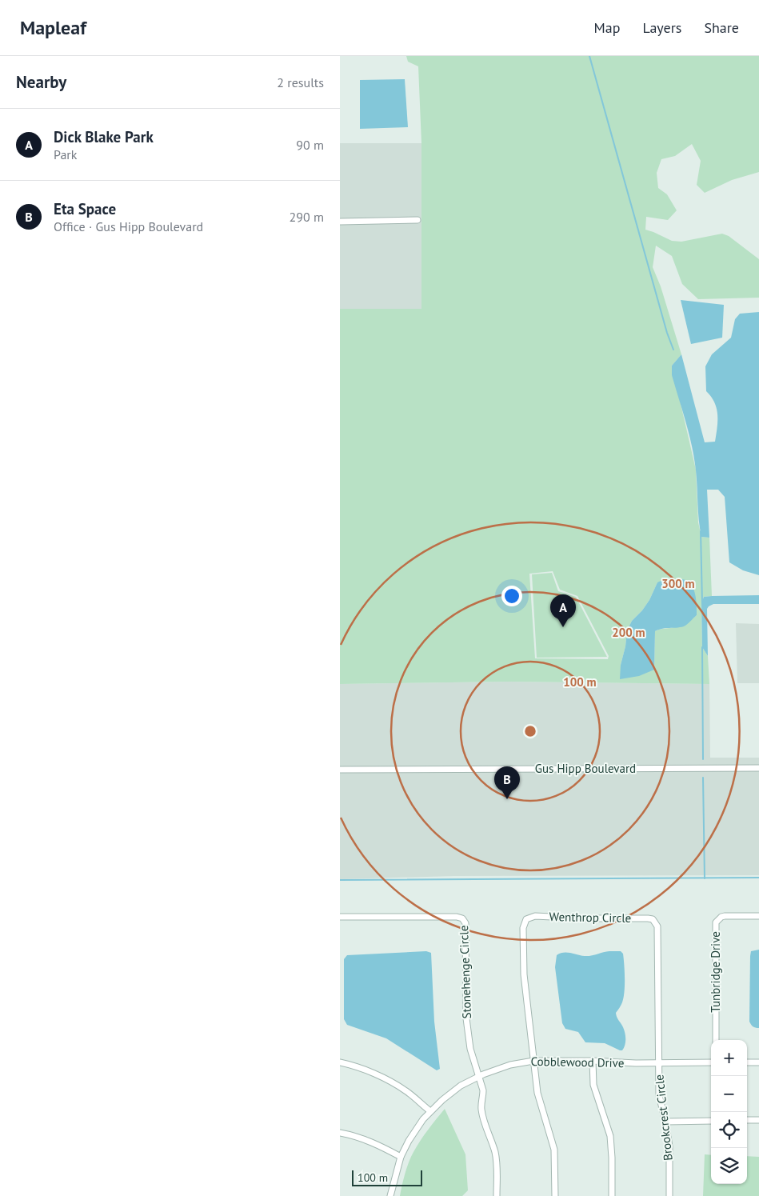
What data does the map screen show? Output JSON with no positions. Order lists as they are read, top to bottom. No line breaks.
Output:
{"streets":{"street":["Gus Hipp Boulevard","Wenthrop Circle","Stonehenge Circle","Tunbridge Drive","Cobblewood Drive","Brookcrest Circle"]},"crossings":[["Wenthrop Circle","Cobblewood Drive"],["Wenthrop Circle","Brookcrest Circle"],["Stonehenge Circle","Cobblewood Drive"],["Cobblewood Drive","Brookcrest Circle"]],"scale_bar":"100 m","page":{"header":"Mapleaf","nav":["Map","Layers","Share"],"heading":["Nearby","2 results"],"list":[{"mark":"A","name":"Dick Blake Park","note":"Park","value":"90 m"},{"mark":"B","name":"Eta Space","note":"Office · Gus Hipp Boulevard","value":"290 m"}],"pins":["A","B"],"map_buttons":["+","−"],"scale":"100 m"},"rings":["300 m","200 m","100 m"]}
